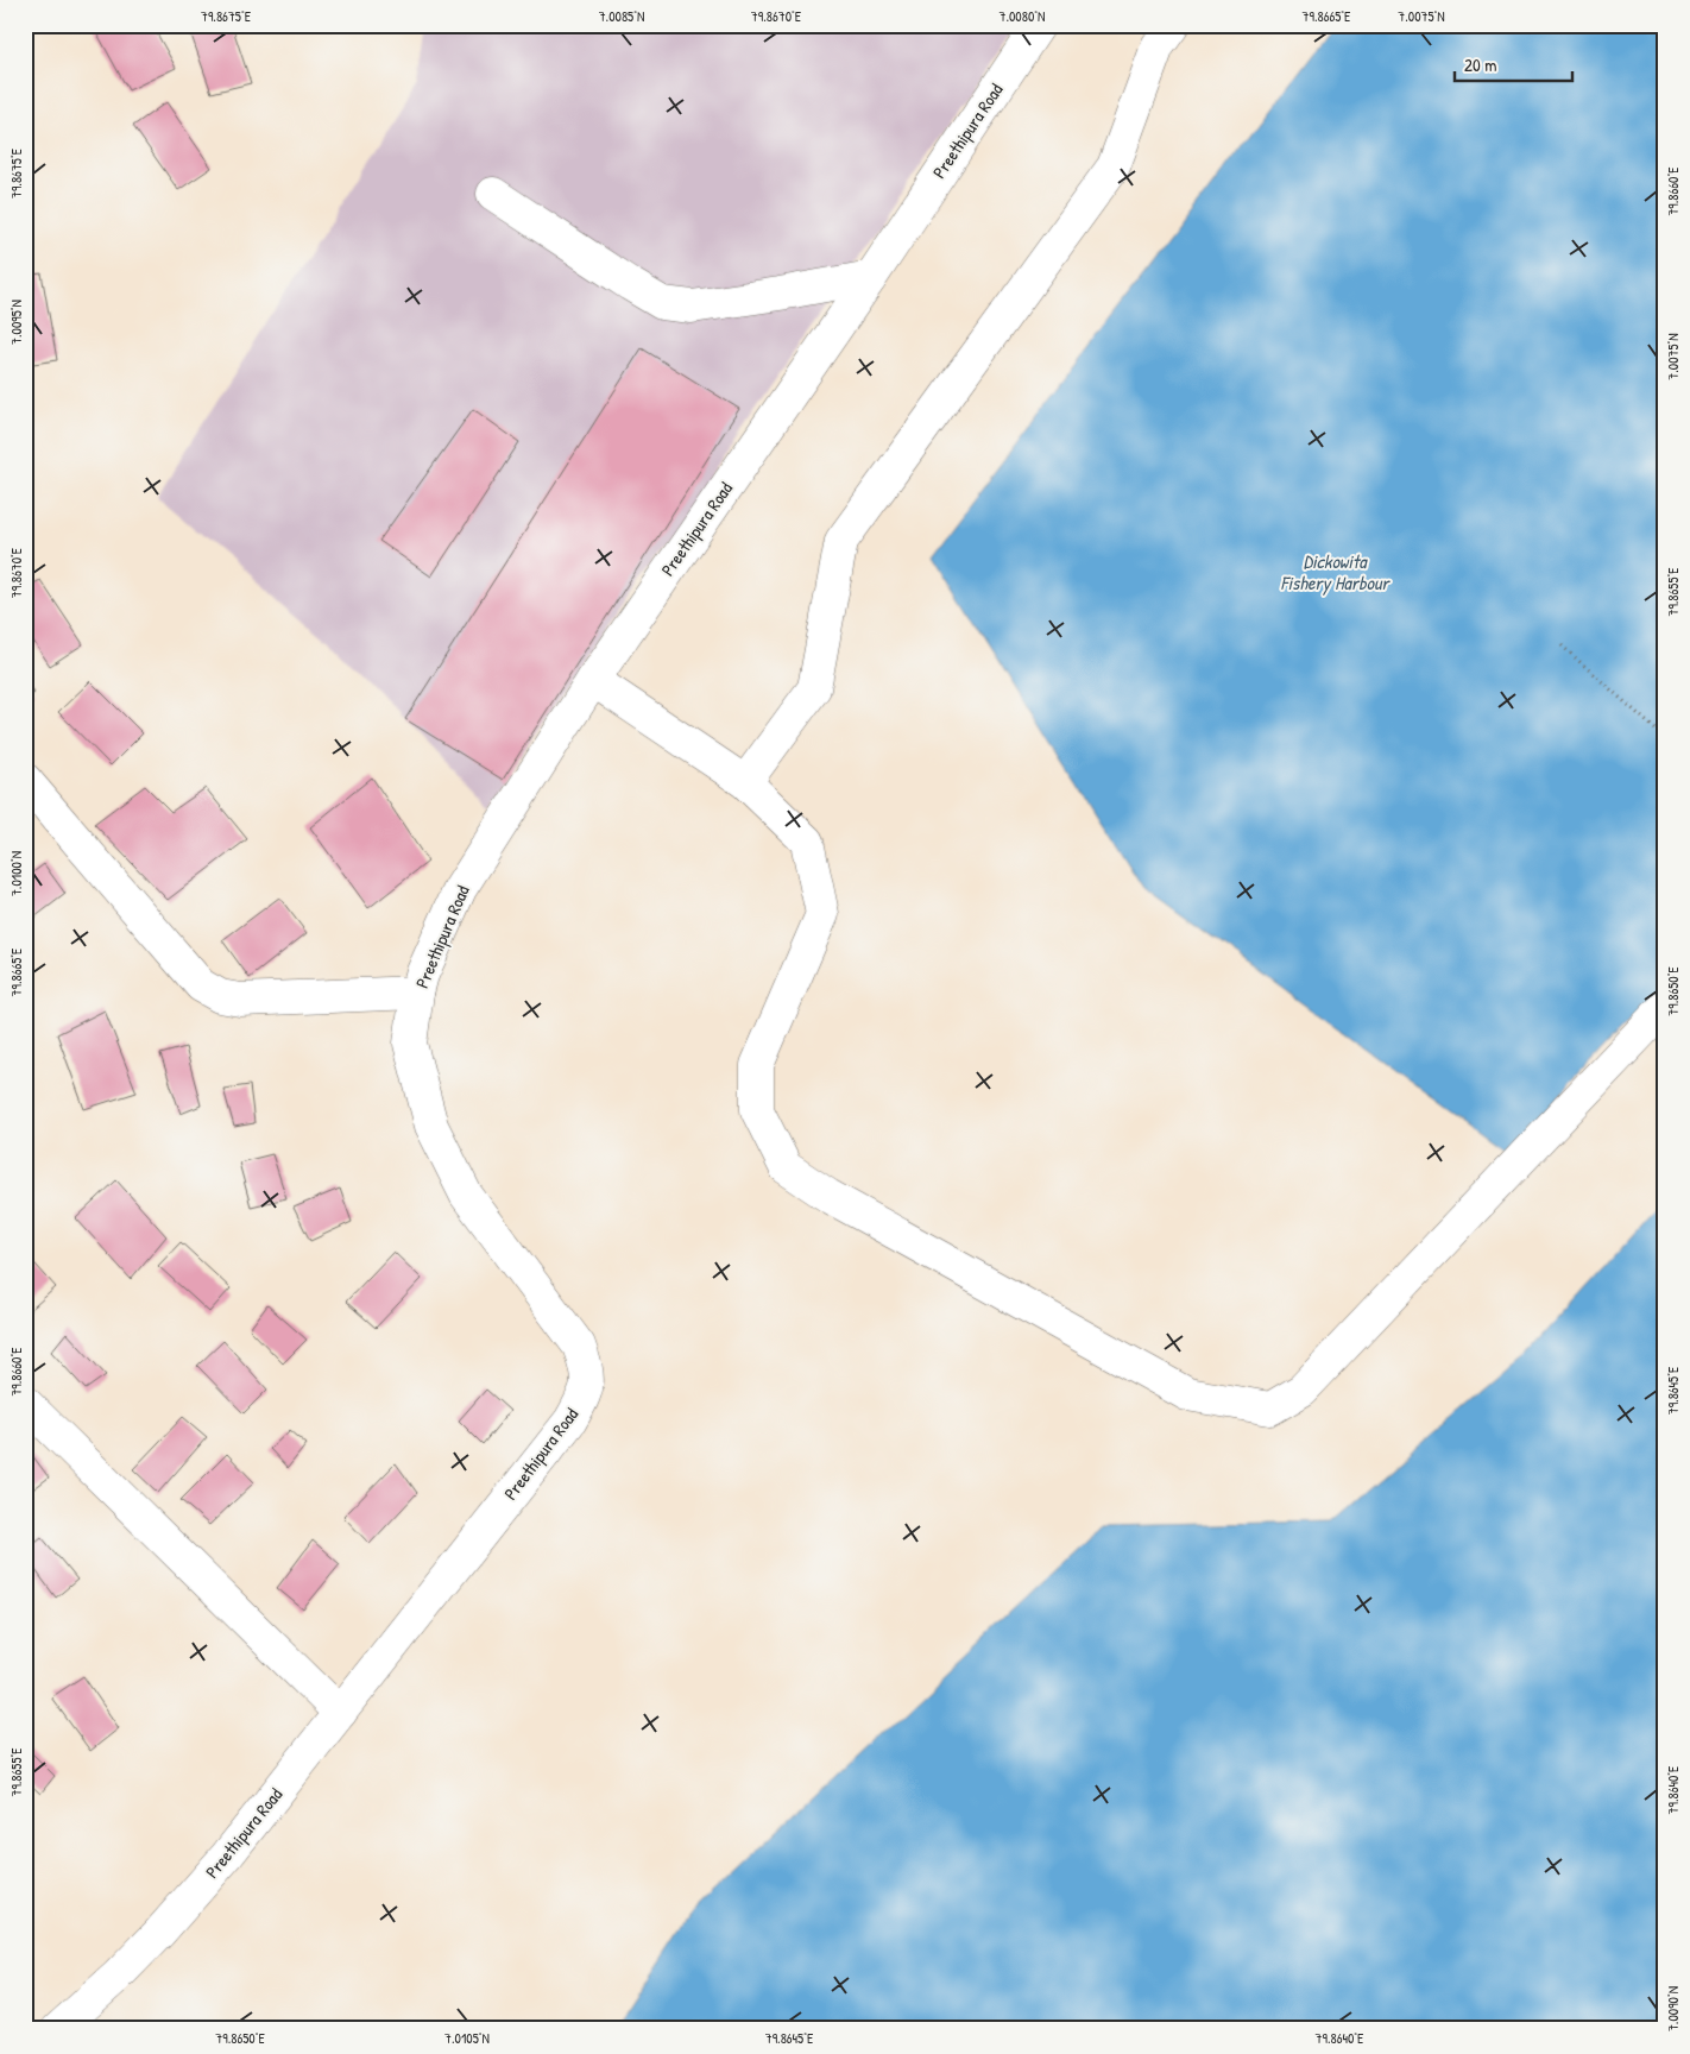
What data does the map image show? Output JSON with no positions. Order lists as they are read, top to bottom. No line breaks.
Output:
{"streets":{"street":["Preethipura Road"]},"water":["Dickowita Fishery Harbour"],"scale_bar":"20 m","coordinates":["79.8675°E","7.0085°N","79.8670°E","7.0080°N","79.8665°E","7.0075°N","79.8660°E","7.0095°N","79.8655°E","7.0100°N","79.8650°E","79.8645°E","79.8640°E","7.0090°N","7.0105°N"]}
